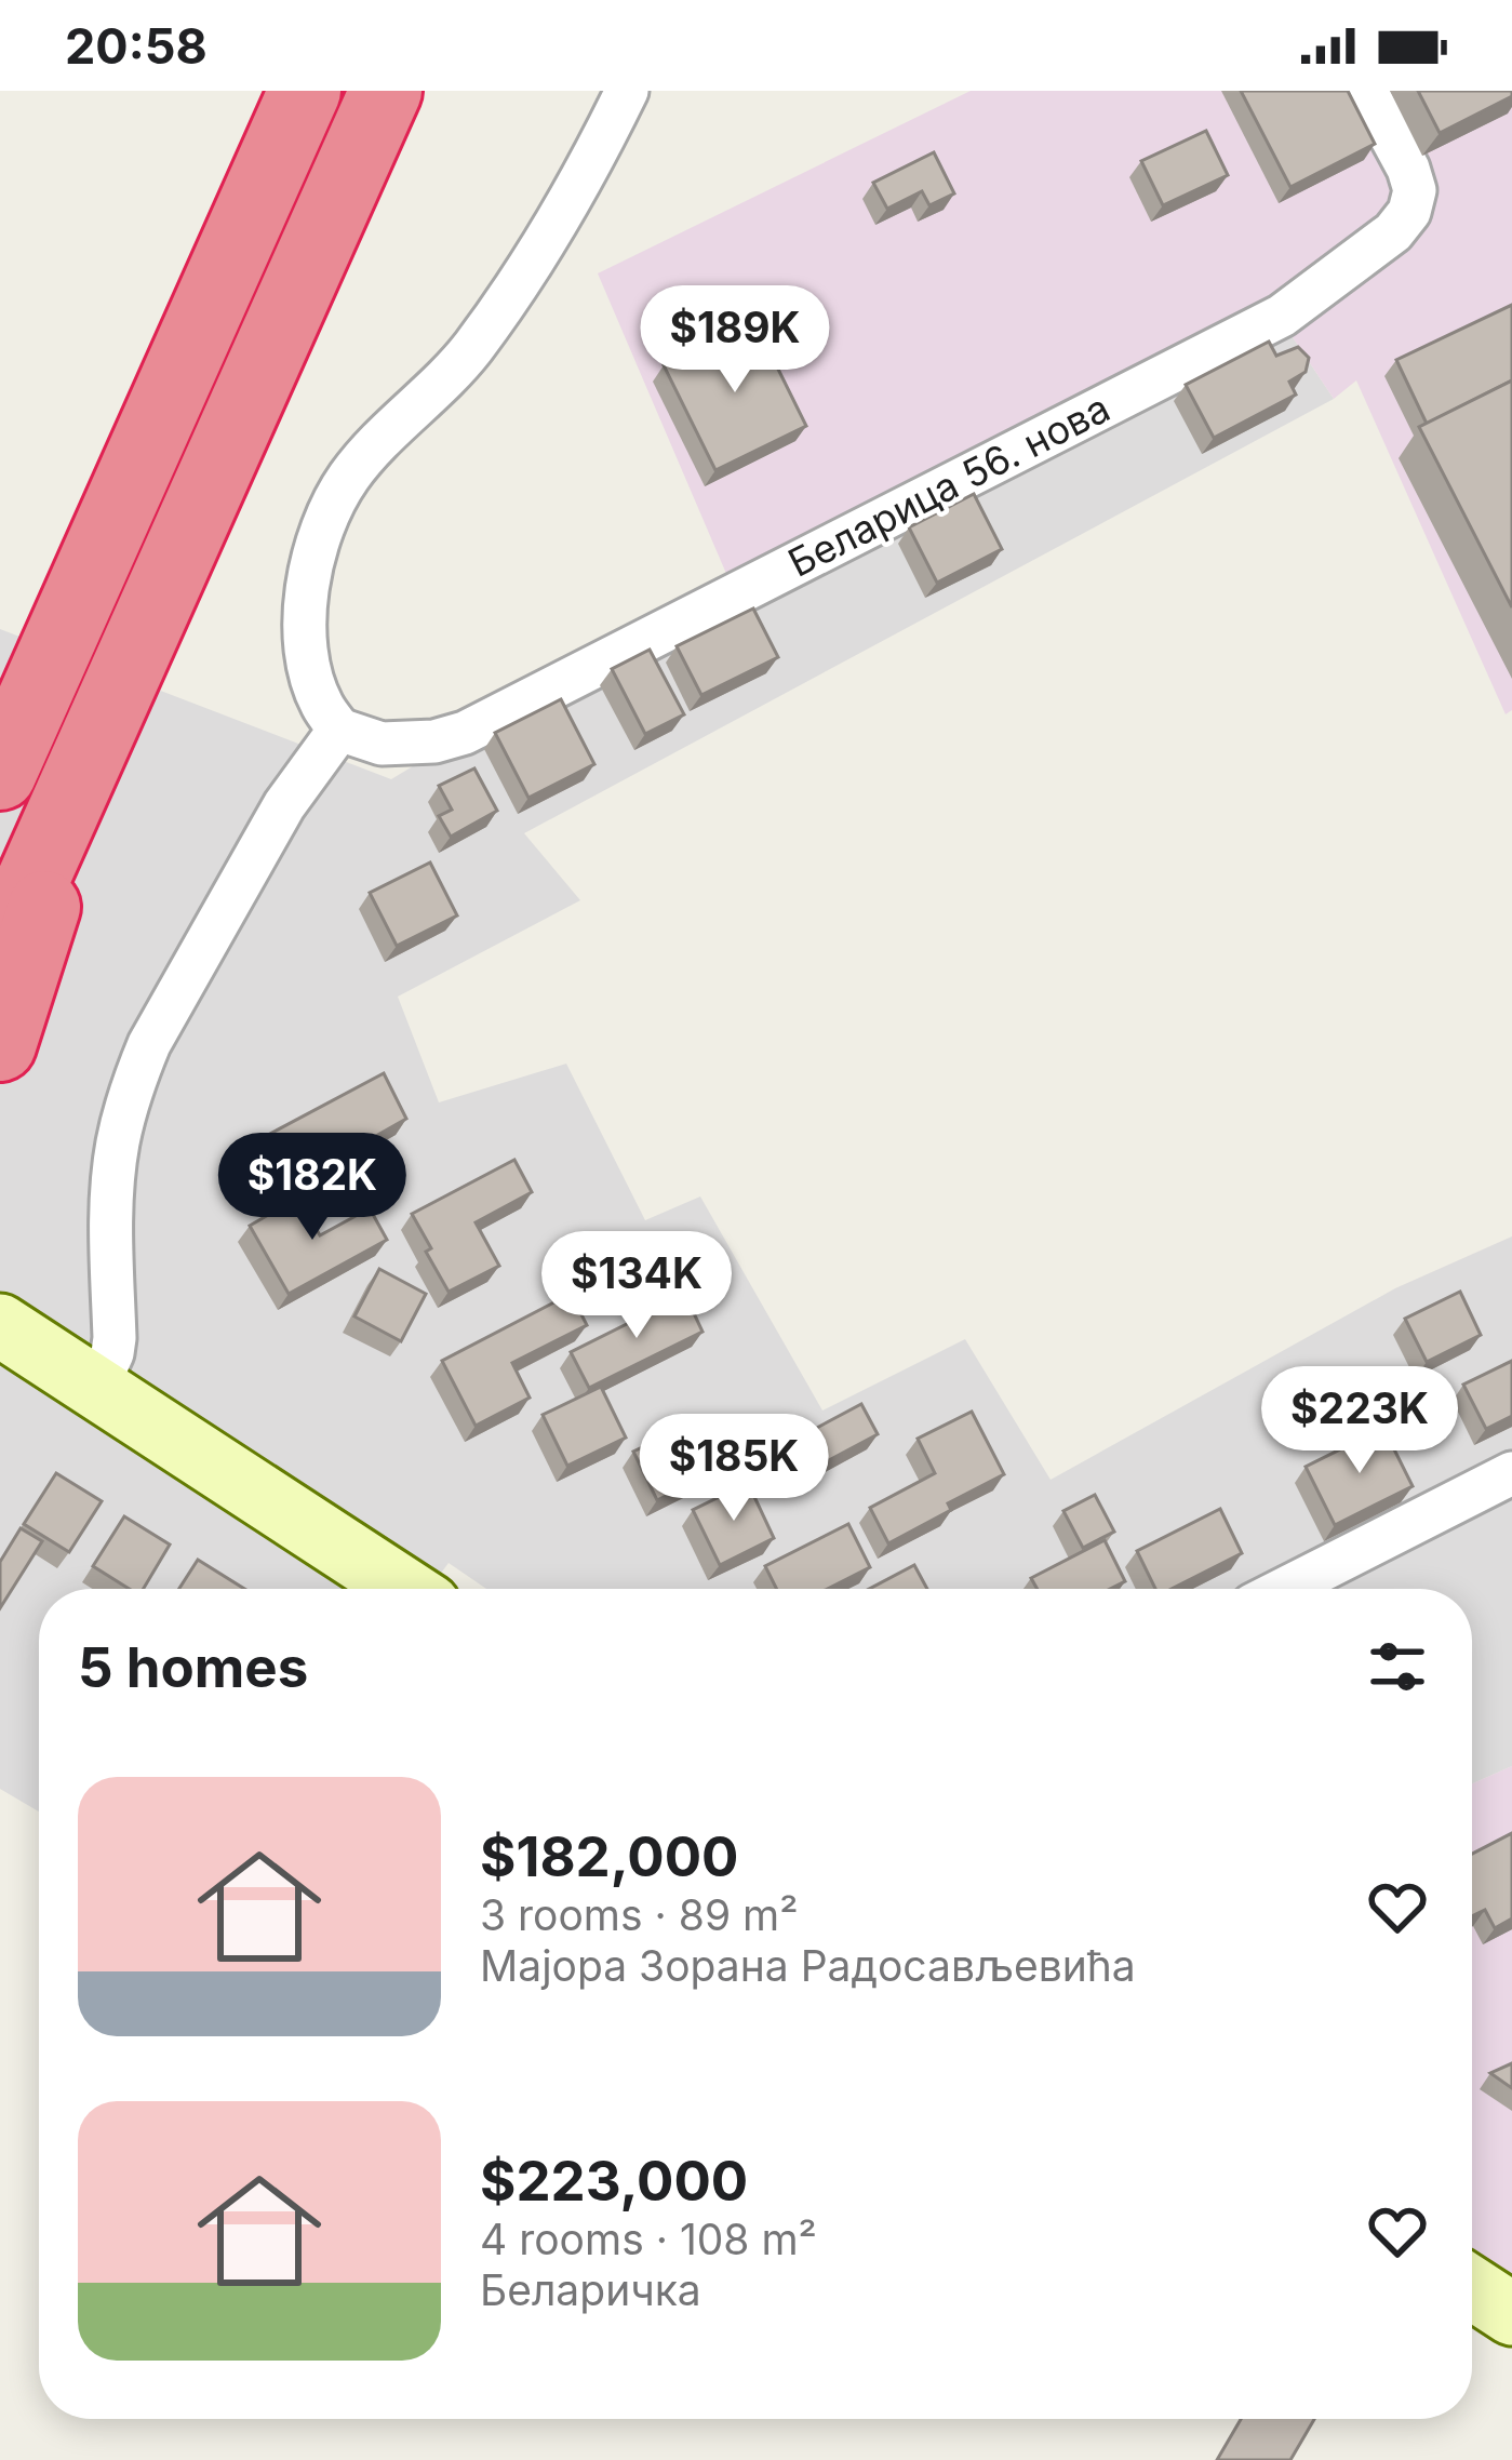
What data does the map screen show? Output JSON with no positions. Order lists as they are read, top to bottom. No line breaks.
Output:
{"streets":{"street":["Беларица 56. нова"]},"page":{"status":"20:58","price":["$189K","$182K","$134K","$223K","$185K"],"heading":"5 homes","list":[{"name":"$182,000","note":"3 rooms · 89 m² · Мајора Зорана Радосављевића"},{"name":"$223,000","note":"4 rooms · 108 m² · Беларичка"}]}}
